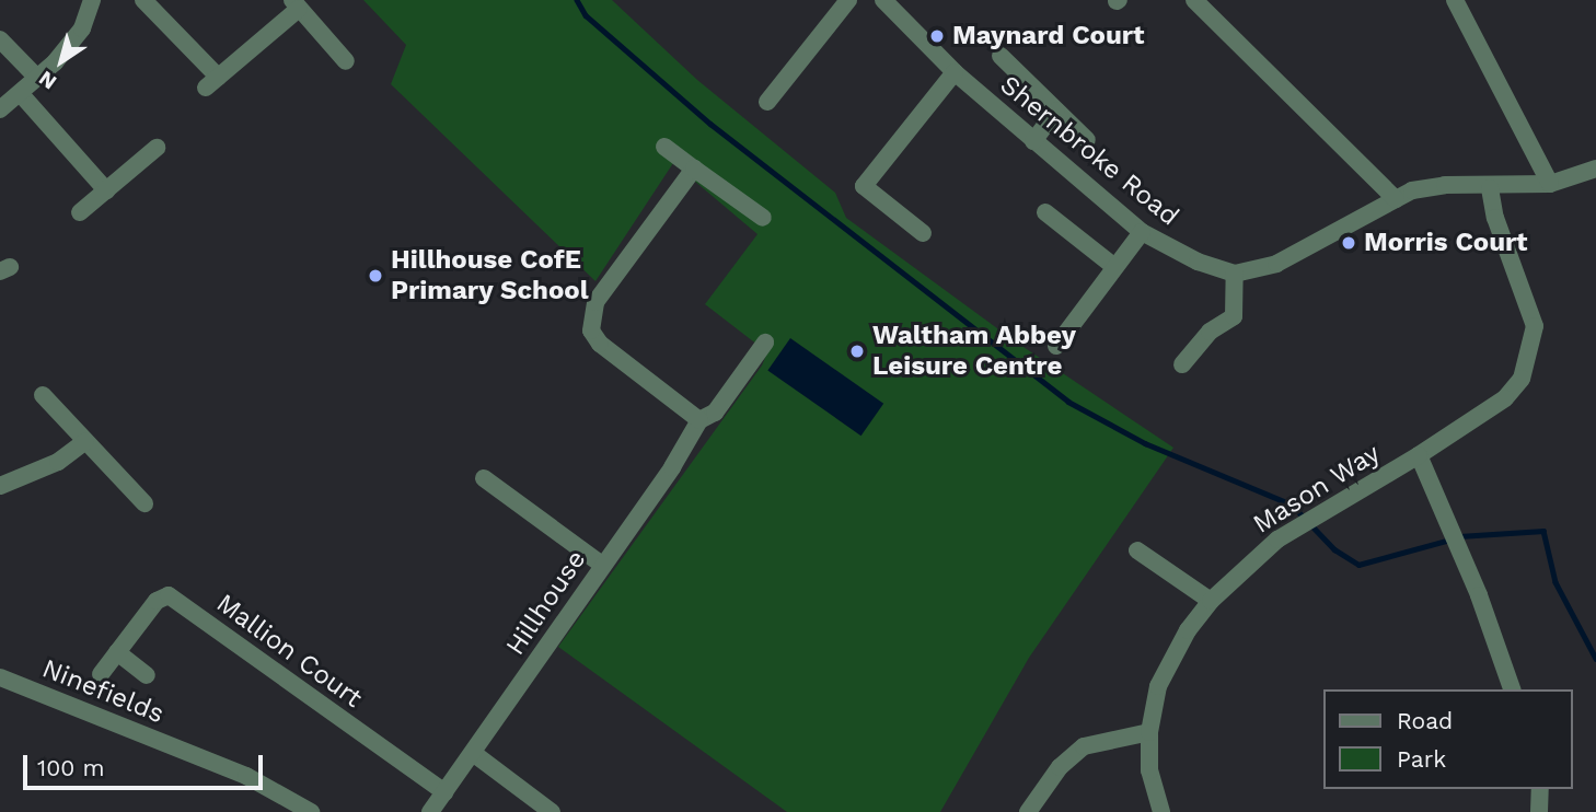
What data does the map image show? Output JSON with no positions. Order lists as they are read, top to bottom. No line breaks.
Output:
{"streets":{"street":["Shernbroke Road","Mason Way","Hillhouse","Mallion Court","Ninefields"]},"crossings":[["Hillhouse","Mallion Court"]],"places":["Maynard Court","Morris Court","Hillhouse CofE Primary School","Waltham Abbey Leisure Centre"],"legend":["Road","Park"],"scale_bar":"100 m","north":"bottom left"}
